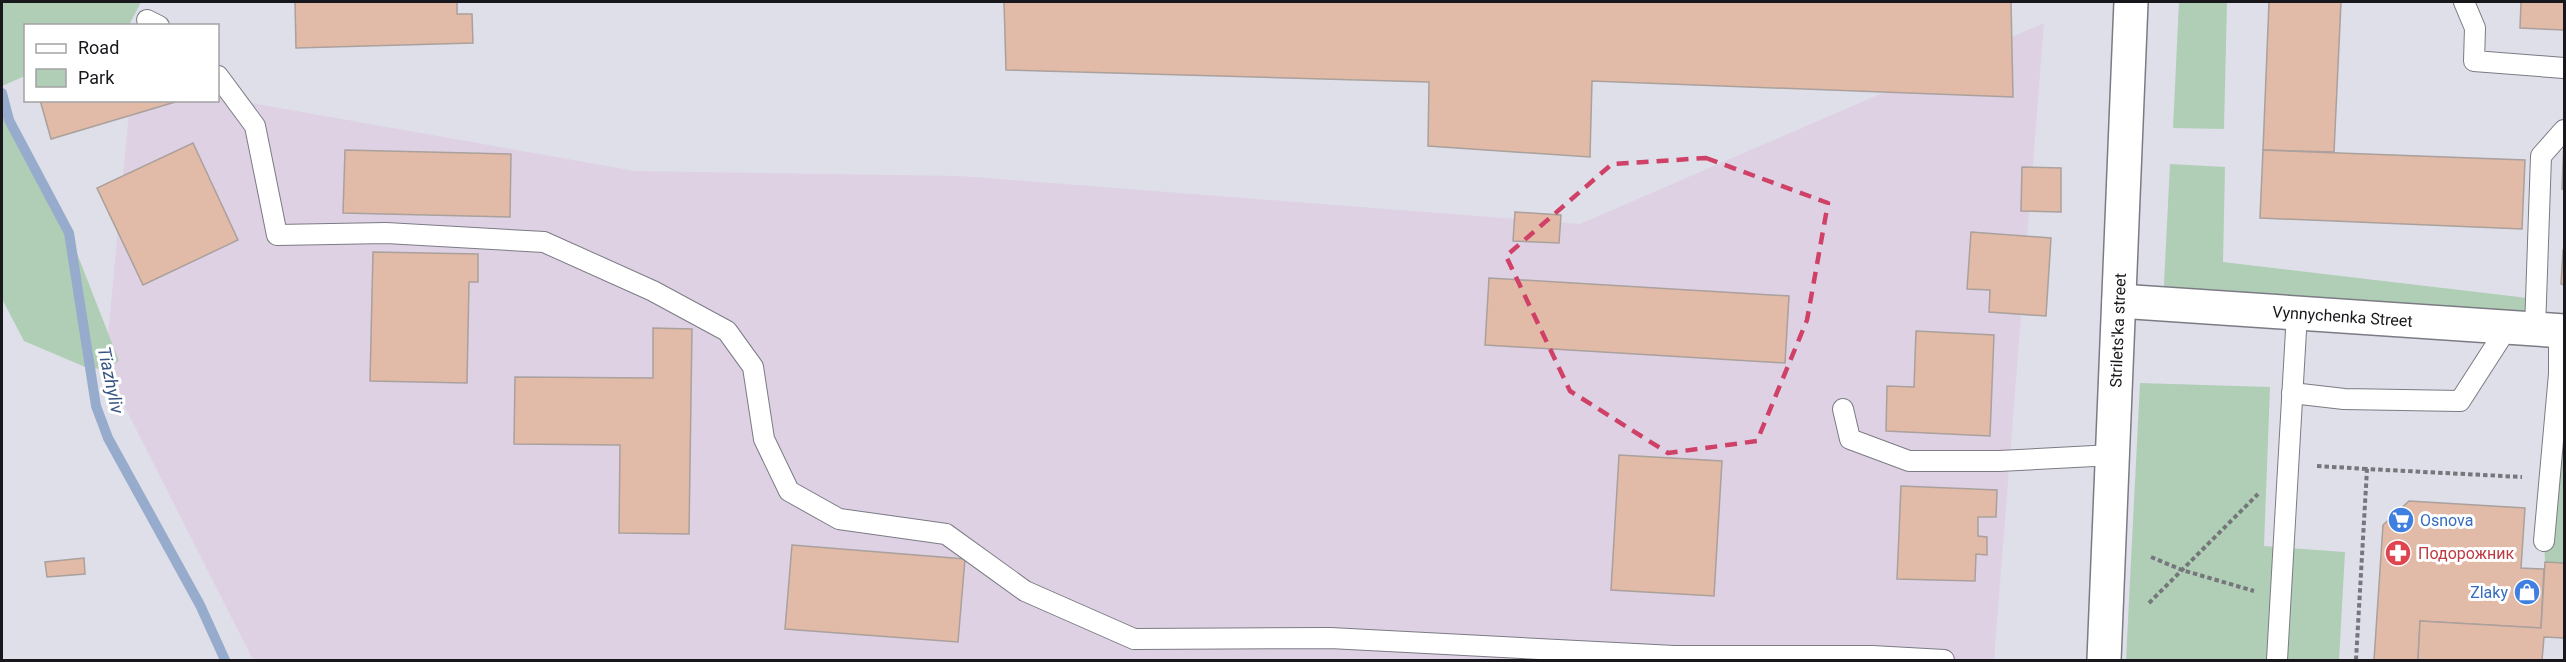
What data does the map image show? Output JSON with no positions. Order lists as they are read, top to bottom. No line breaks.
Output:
{"streets":{"street":["Vynnychenka Street","Strilets'ka street"]},"crossings":[["Vynnychenka Street","Strilets'ka street"]],"water":["Tiazhyliv"],"places":{"supermarket":["Osnova"],"pharmacy":["Подорожник"],"shop":["Zlaky"]},"legend":["Road","Park"]}
